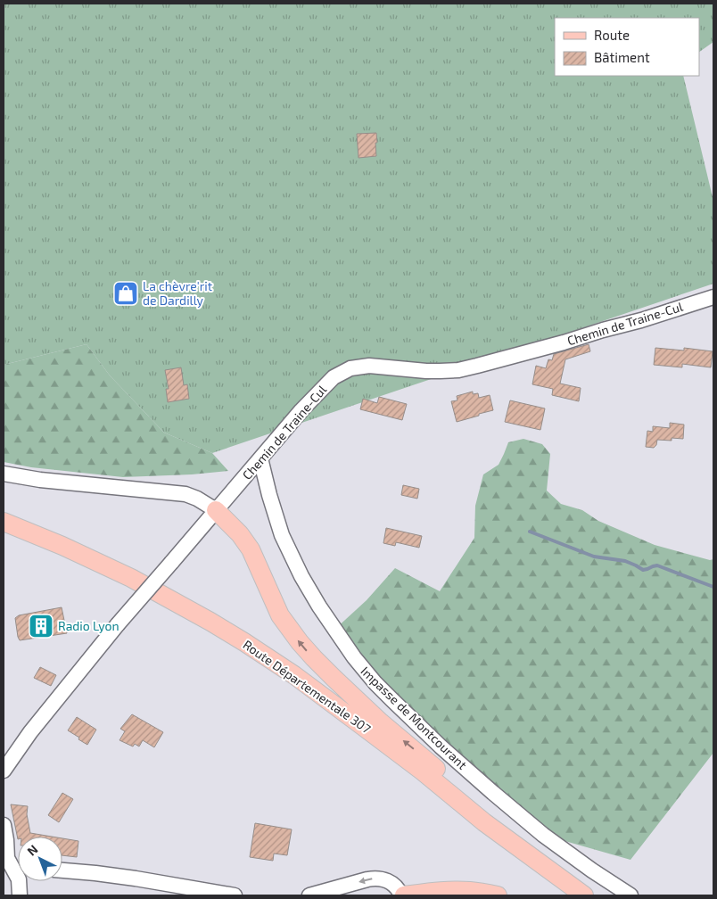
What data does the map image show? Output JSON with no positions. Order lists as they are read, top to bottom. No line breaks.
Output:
{"streets":{"main road":["Route Départementale 307"],"street":["Chemin de Traine-Cul","Impasse de Montcourant"]},"crossings":[["Chemin de Traine-Cul","Impasse de Montcourant"]],"places":{"shop":["La chèvre'rit de Dardilly"],"building":["Radio Lyon"]},"legend":["Route","Bâtiment"],"north":"top left"}
